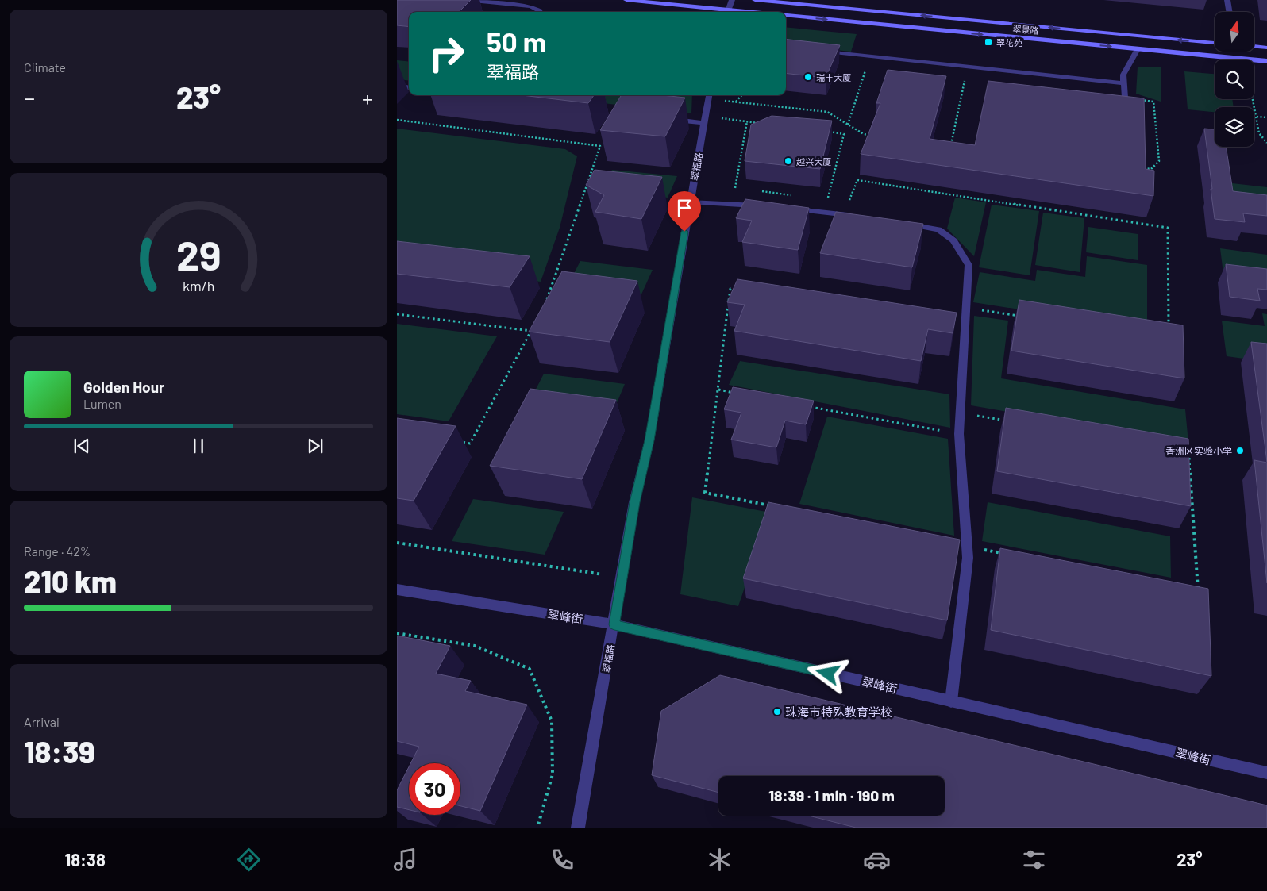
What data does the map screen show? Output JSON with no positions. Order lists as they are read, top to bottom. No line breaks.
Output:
{"streets":{"main road":["翠景路"],"street":["翠福路","翠峰街"]},"crossings":[["翠福路","翠峰街"]],"places":{"transit":["翠花苑"],"other":["瑞丰大厦","越兴大厦","香洲区实验小学","珠海市特殊教育学校"]},"north":"top","page":{"tile":["Climate",["Range · 42%","210 km"],["Arrival","18:39"]],"turn":["50 m","翠福路"],"heat":["−","23°","+"],"song":["Golden Hour","Lumen"],"limit":"30","trip":"18:39 · 1 min · 190 m","tabs":["18:38","23°"],"gauge":["29","km/h"]}}
